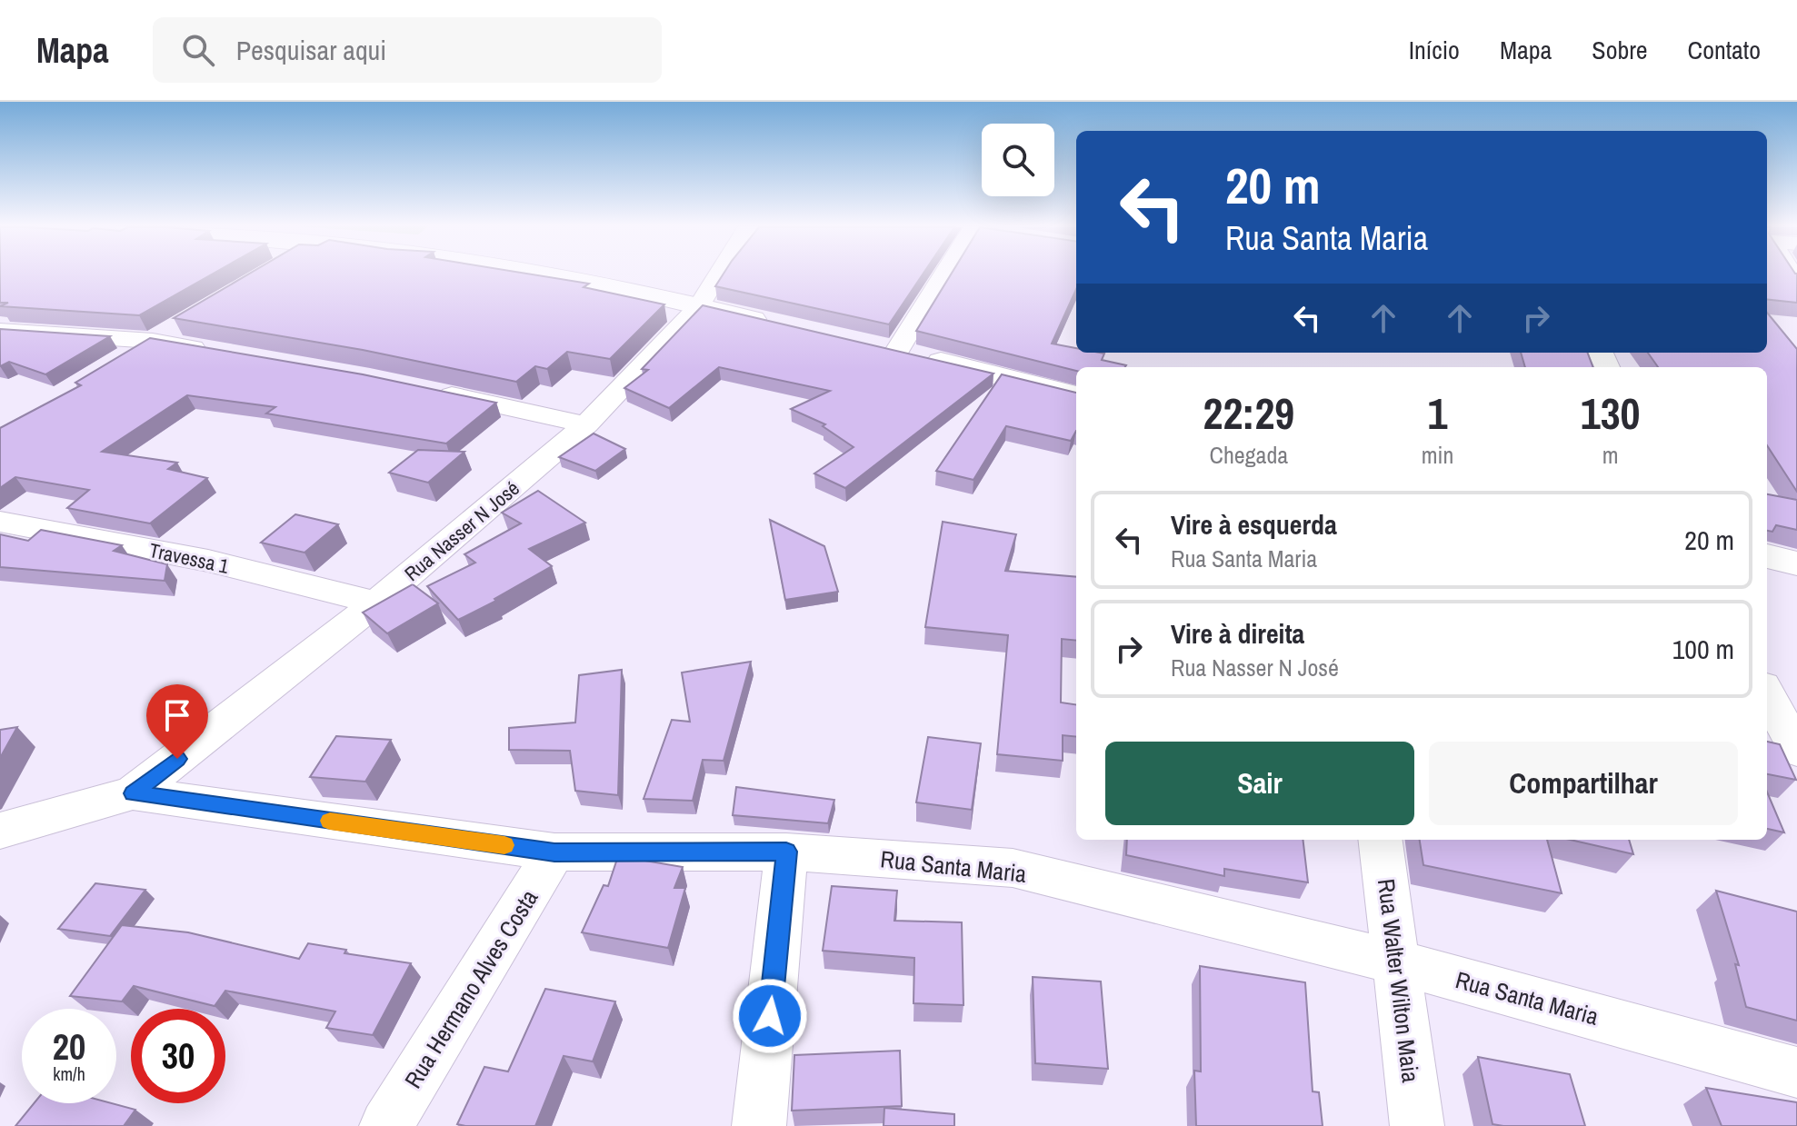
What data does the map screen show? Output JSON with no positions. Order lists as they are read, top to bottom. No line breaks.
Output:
{"streets":{"street":["Rua Nasser N José","Travessa 1","Rua Santa Maria","Rua Walter Wilton Maia","Rua Hermano Alves Costa"]},"crossings":[["Rua Nasser N José","Travessa 1"],["Rua Nasser N José","Rua Santa Maria"],["Rua Santa Maria","Rua Walter Wilton Maia"],["Rua Santa Maria","Rua Hermano Alves Costa"]],"page":{"header":"Mapa","search":"Pesquisar aqui","nav":["Início","Mapa","Sobre","Contato"],"turn":["20 m","Rua Santa Maria"],"eta":["22:29","Chegada","1","min","130","m"],"list":[{"name":"Vire à esquerda","note":"Rua Santa Maria","value":"20 m"},{"name":"Vire à direita","note":"Rua Nasser N José","value":"100 m"}],"buttons":["Sair","Compartilhar"],"speed":"20 km/h","limit":"30"}}
